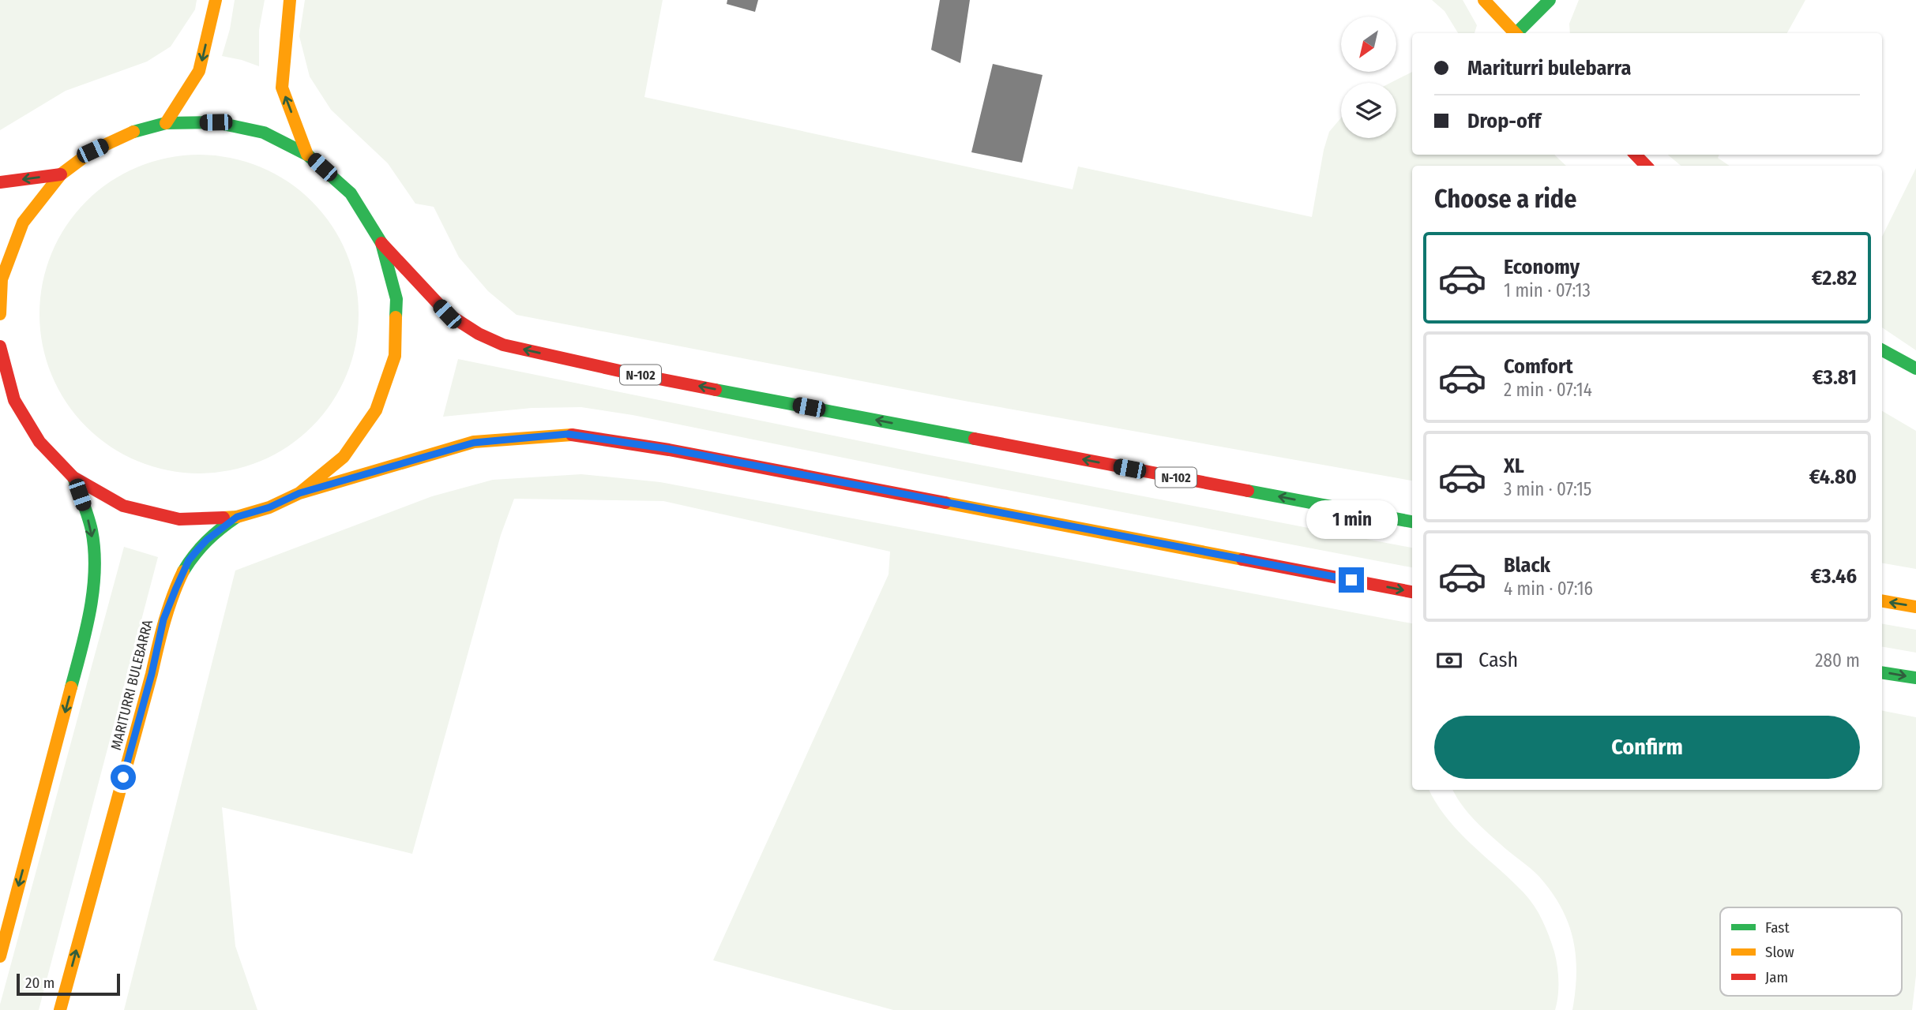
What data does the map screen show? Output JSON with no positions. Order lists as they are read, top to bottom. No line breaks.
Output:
{"streets":{"main road":["N-102","MARITURRI BULEBARRA"]},"legend":["Fast","Slow","Jam"],"scale_bar":"20 m","north":"bottom left","page":{"banner":["Mariturri bulebarra","Drop-off"],"heading":"Choose a ride","list":[{"name":"Economy","note":"1 min · 07:13","value":"€2.82"},{"name":"Comfort","note":"2 min · 07:14","value":"€3.81"},{"name":"XL","note":"3 min · 07:15","value":"€4.80"},{"name":"Black","note":"4 min · 07:16","value":"€3.46"}],"bubble":"1 min","pay":["Cash","280 m"],"buttons":"Confirm","scale":"20 m"}}
